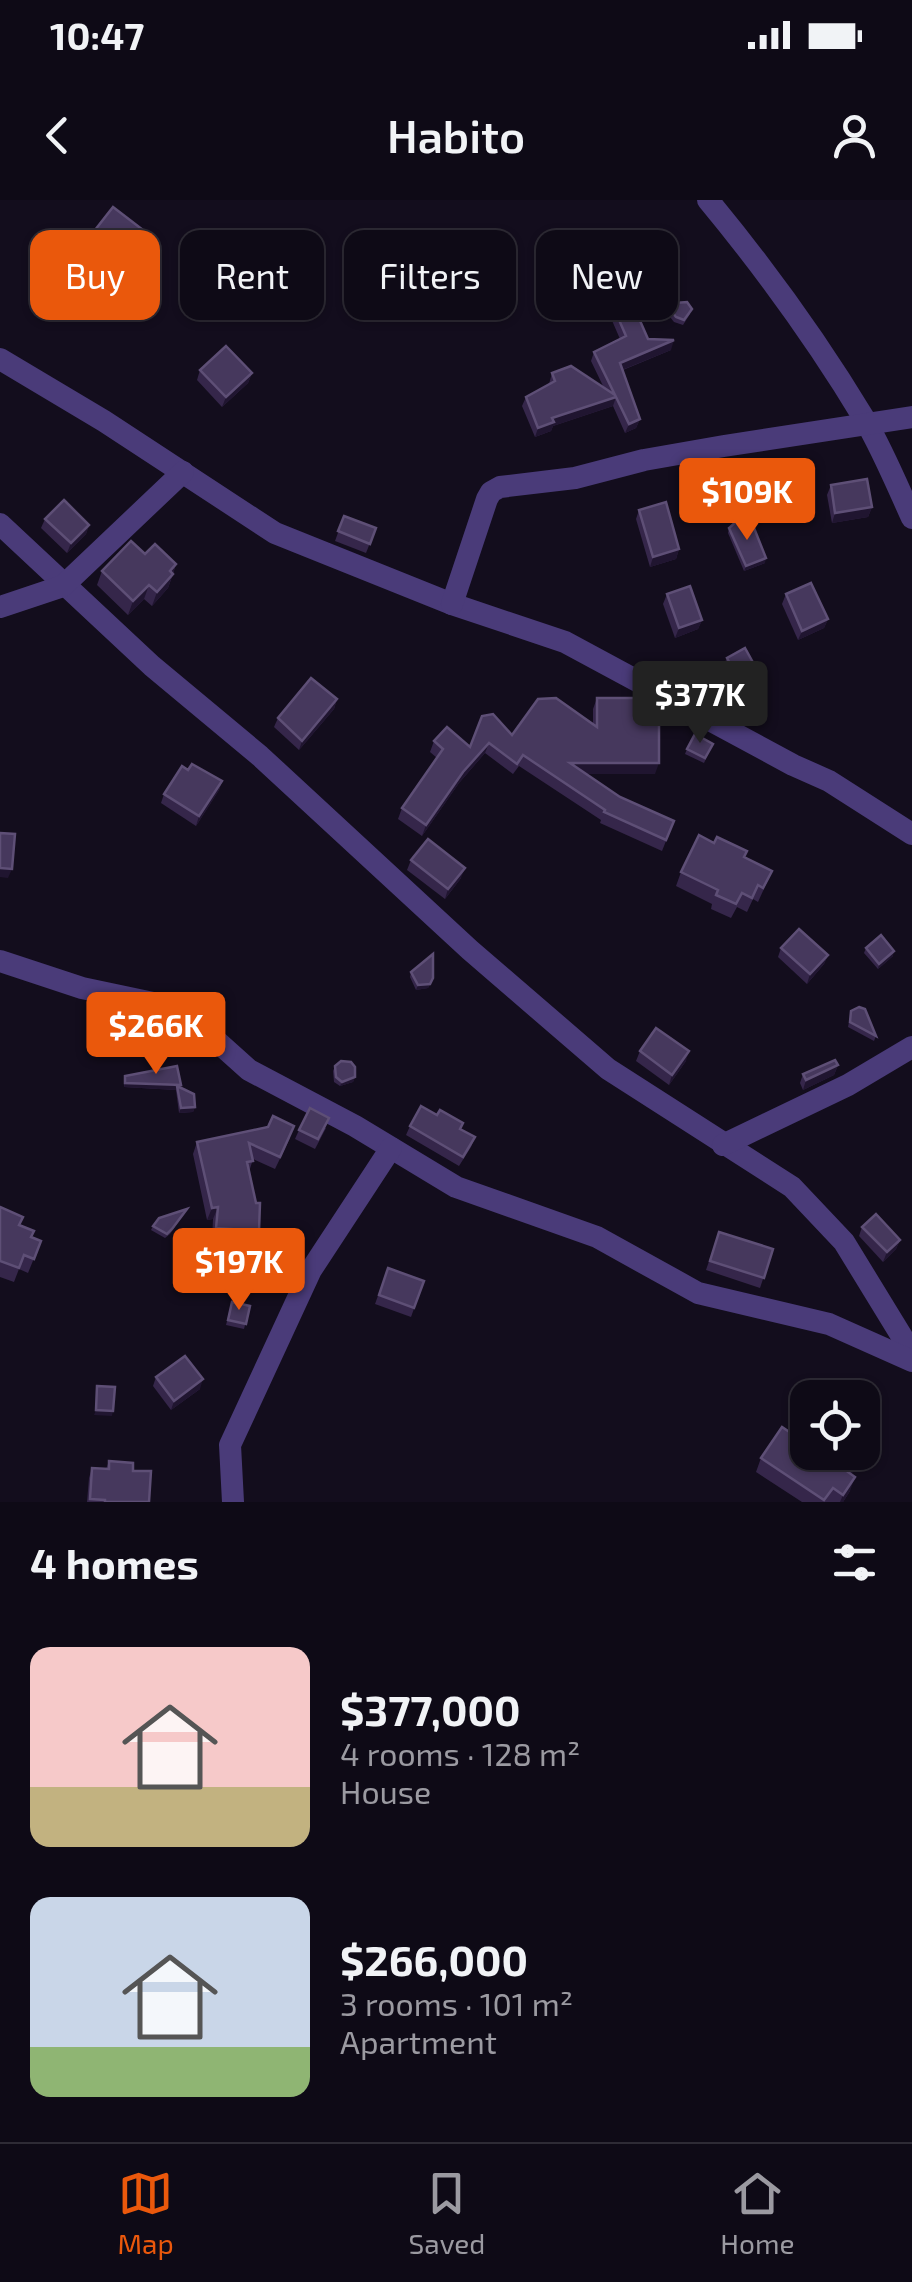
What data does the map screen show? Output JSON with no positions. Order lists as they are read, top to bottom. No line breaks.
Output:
{"page":{"status":"10:47","header":"Habito","chip":["Buy","Rent","Filters","New"],"price":["$109K","$377K","$266K","$197K"],"heading":"4 homes","list":[{"name":"$377,000","note":"4 rooms · 128 m² · House"},{"name":"$266,000","note":"3 rooms · 101 m² · Apartment"}],"tabs":["Map","Saved","Home"]}}
